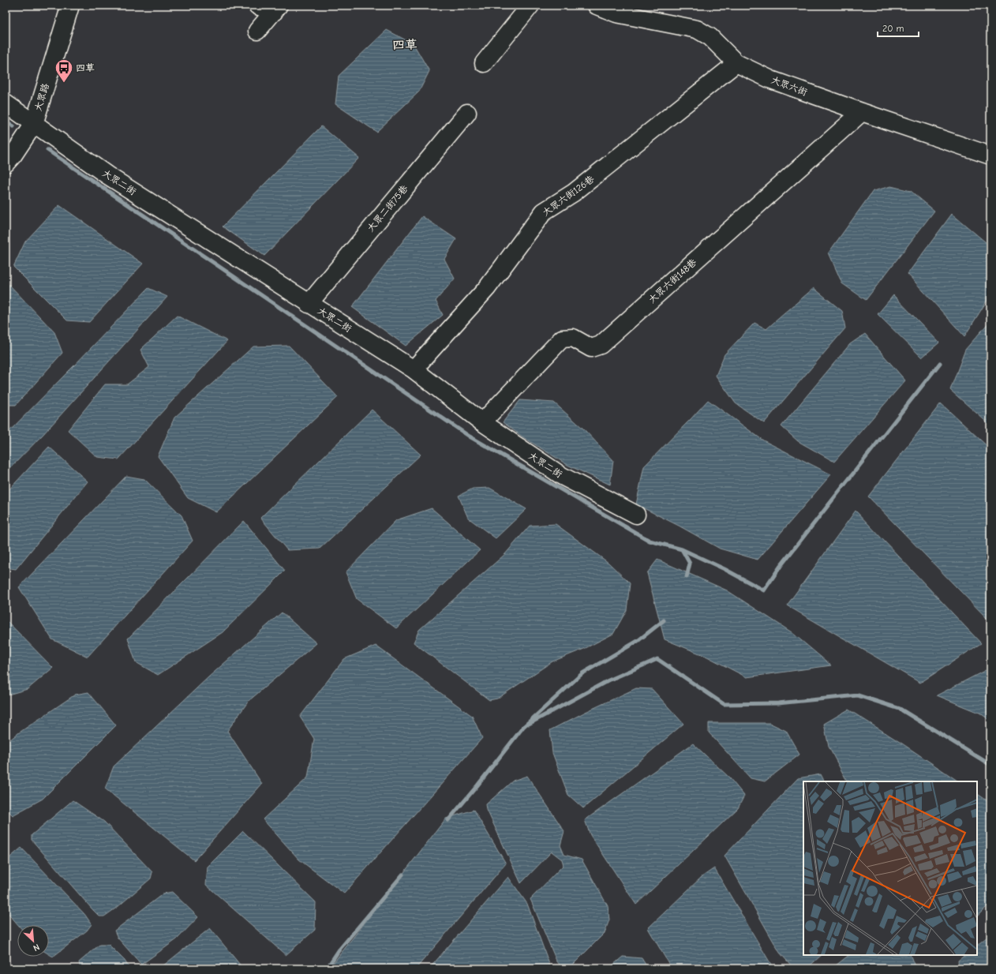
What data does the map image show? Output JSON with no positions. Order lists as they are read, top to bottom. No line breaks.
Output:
{"streets":{"street":["大眾六街","大眾路","大眾二街","大眾六街126巷","大眾二街75巷","大眾六街148巷"]},"crossings":[["大眾六街","大眾六街126巷"],["大眾六街","大眾六街148巷"],["大眾路","大眾二街"],["大眾二街","大眾六街126巷"],["大眾二街","大眾二街75巷"],["大眾二街","大眾六街148巷"]],"districts":["四草"],"places":{"bus stop":["四草"]},"scale_bar":"20 m","north":"bottom right"}
